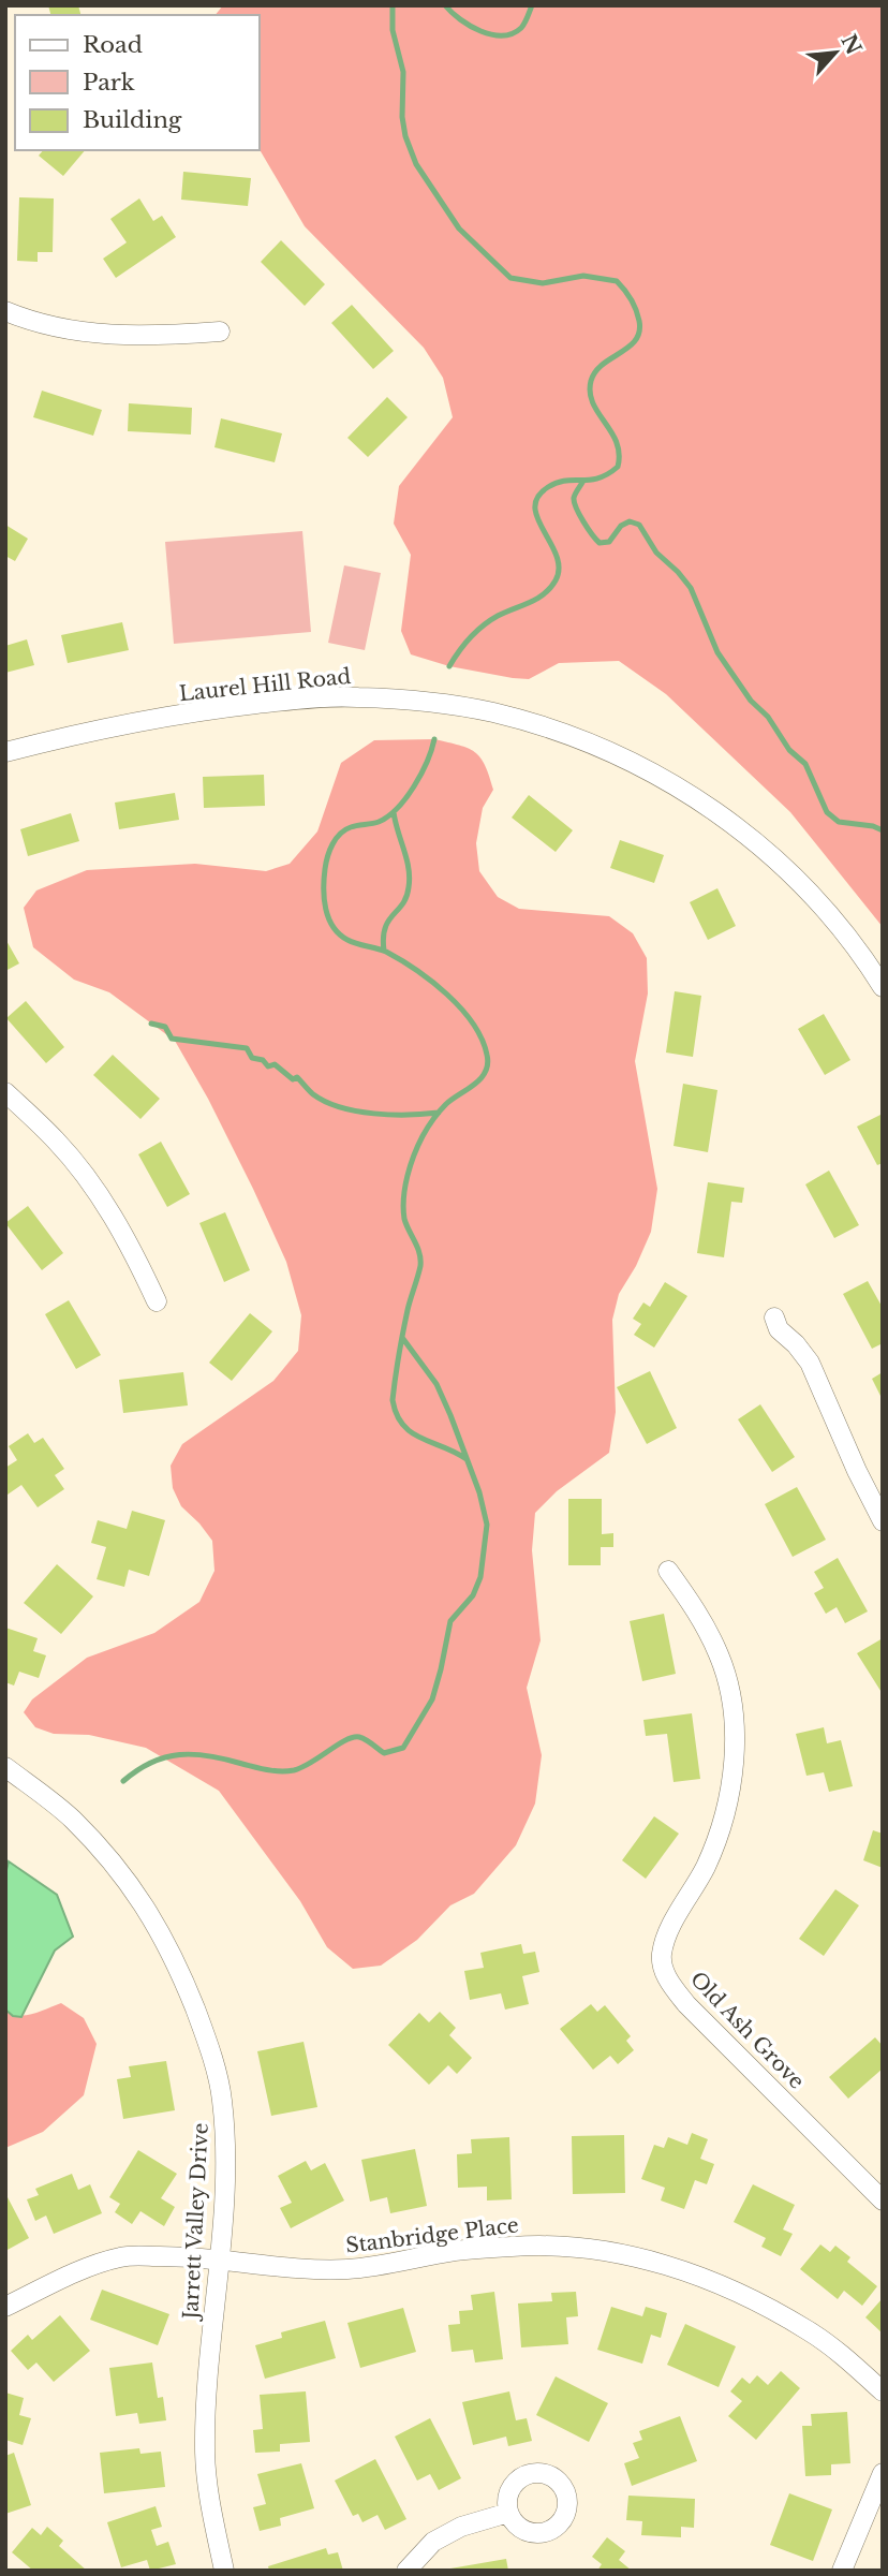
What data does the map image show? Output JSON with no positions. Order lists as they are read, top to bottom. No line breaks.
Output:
{"streets":{"street":["Laurel Hill Road","Old Ash Grove","Jarrett Valley Drive","Stanbridge Place"]},"crossings":[["Jarrett Valley Drive","Stanbridge Place"]],"legend":["Road","Park","Building"],"north":"top right"}
